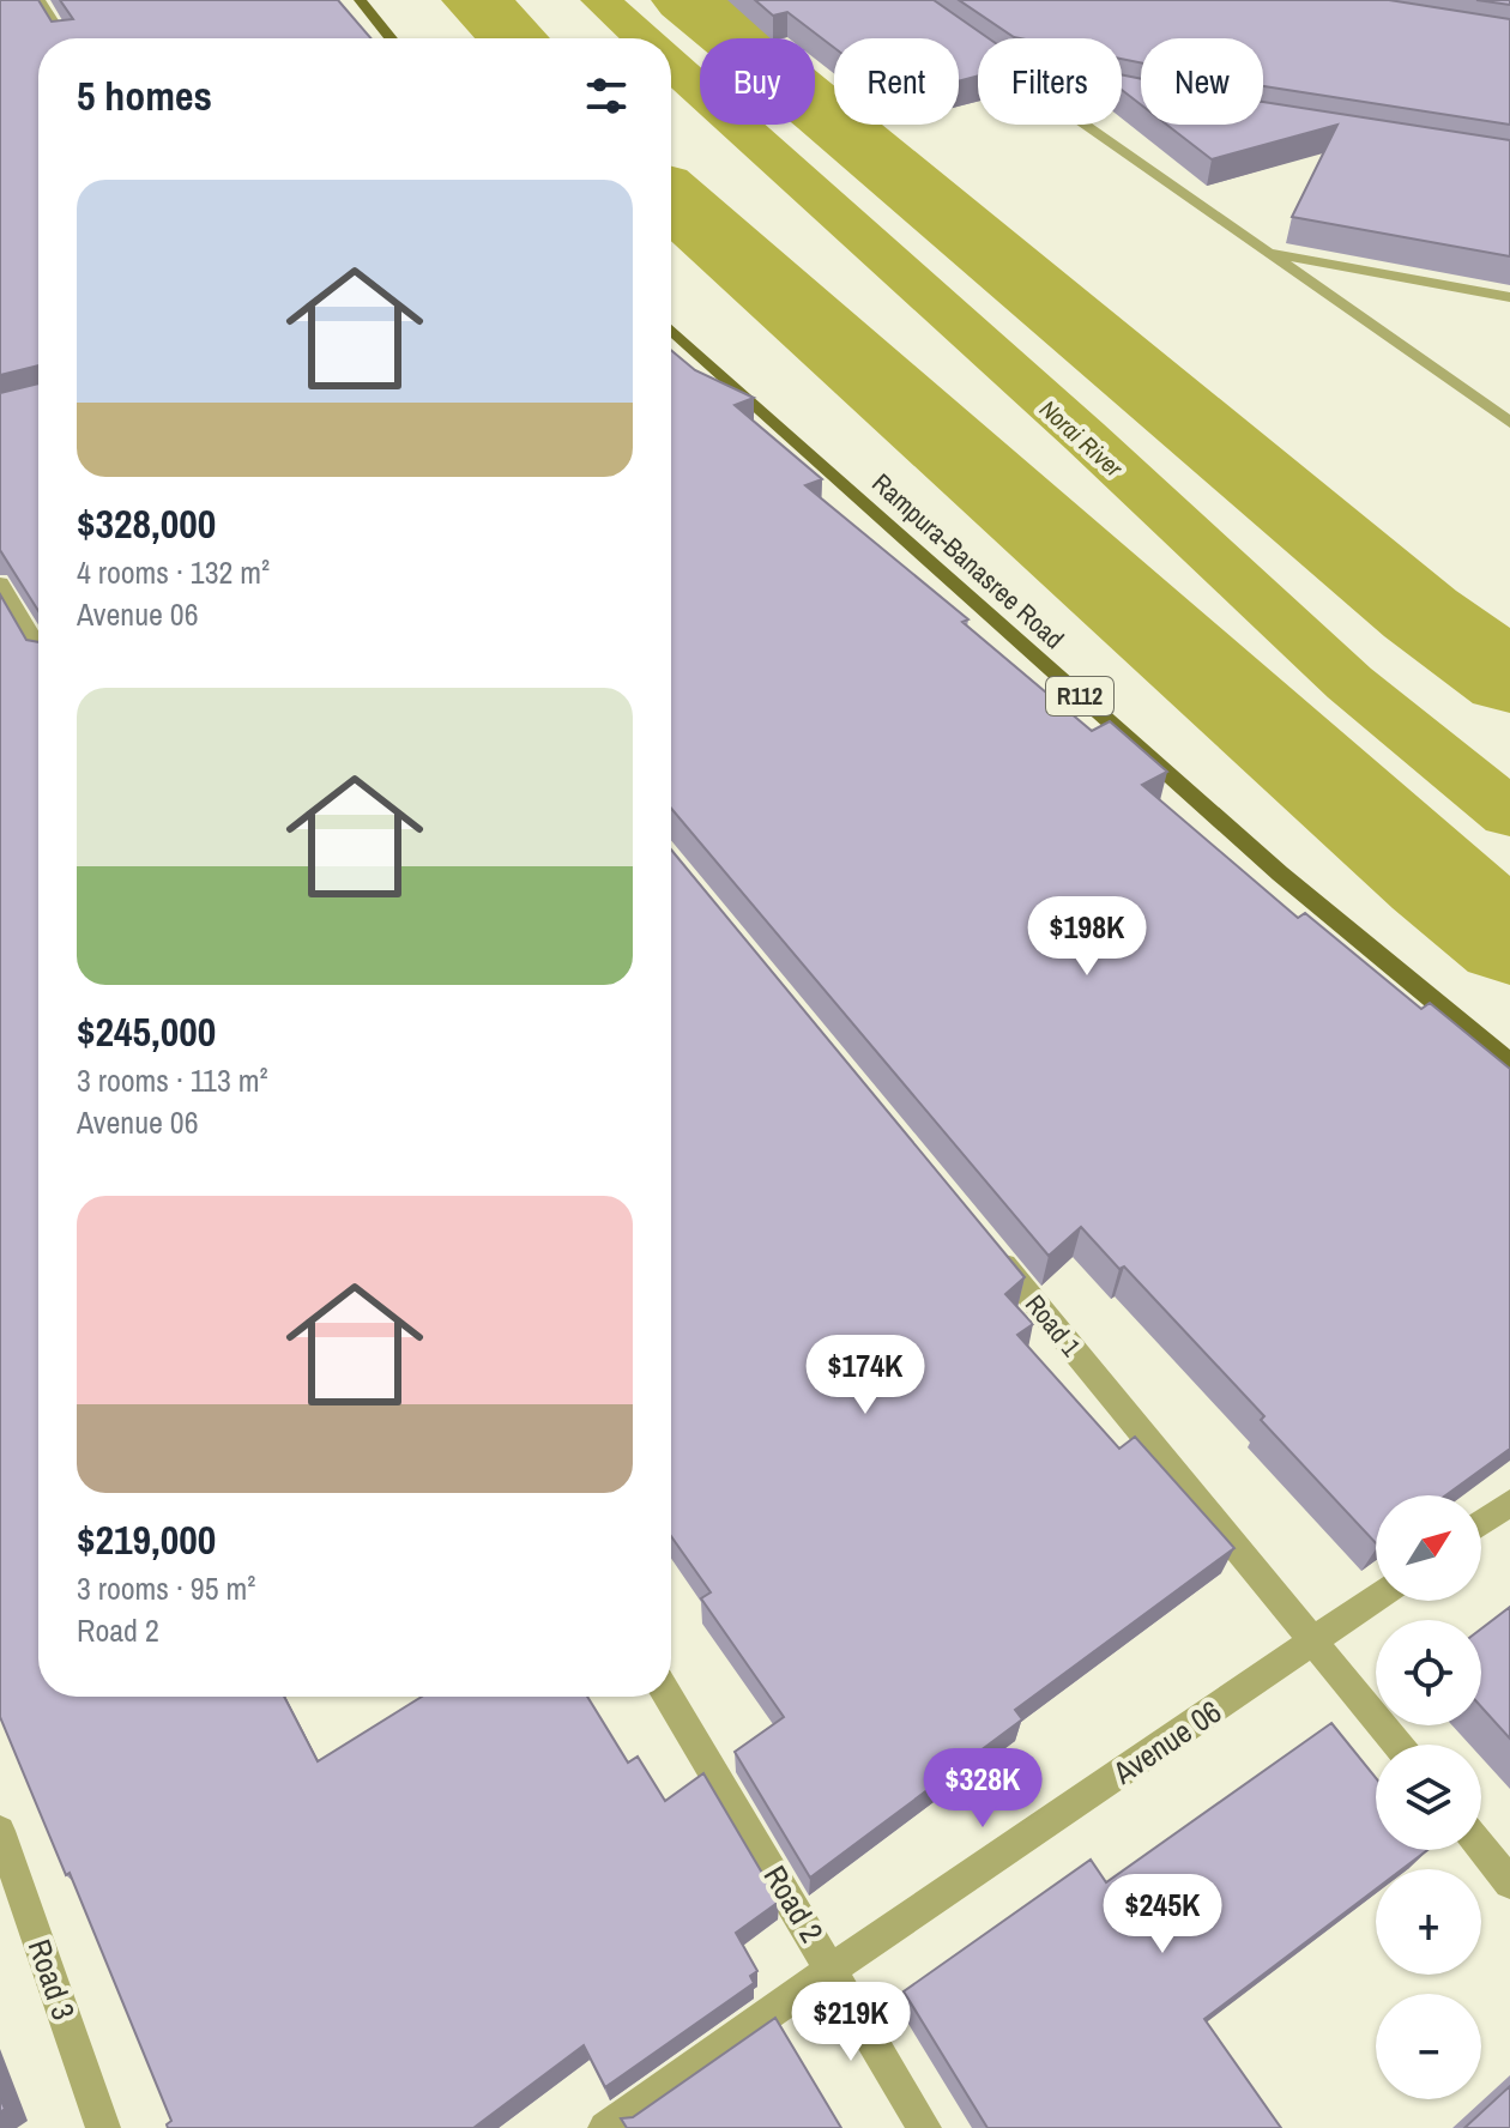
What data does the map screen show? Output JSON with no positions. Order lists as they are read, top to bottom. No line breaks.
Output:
{"streets":{"main road":["Rampura-Banasree Road","R112"],"street":["Road 1","Avenue 06","Road 2","Road 3"]},"crossings":[["Road 1","Avenue 06"],["Avenue 06","Road 2"]],"water":["Norai River"],"north":"top right","page":{"chip":["Buy","Rent","Filters","New"],"heading":"5 homes","list":[{"name":"$328,000","note":"4 rooms · 132 m² · Avenue 06"},{"name":"$245,000","note":"3 rooms · 113 m² · Avenue 06"},{"name":"$219,000","note":"3 rooms · 95 m² · Road 2"}],"price":["$198K","$174K","$328K","$245K","$219K"],"map_buttons":["+","−"]}}
